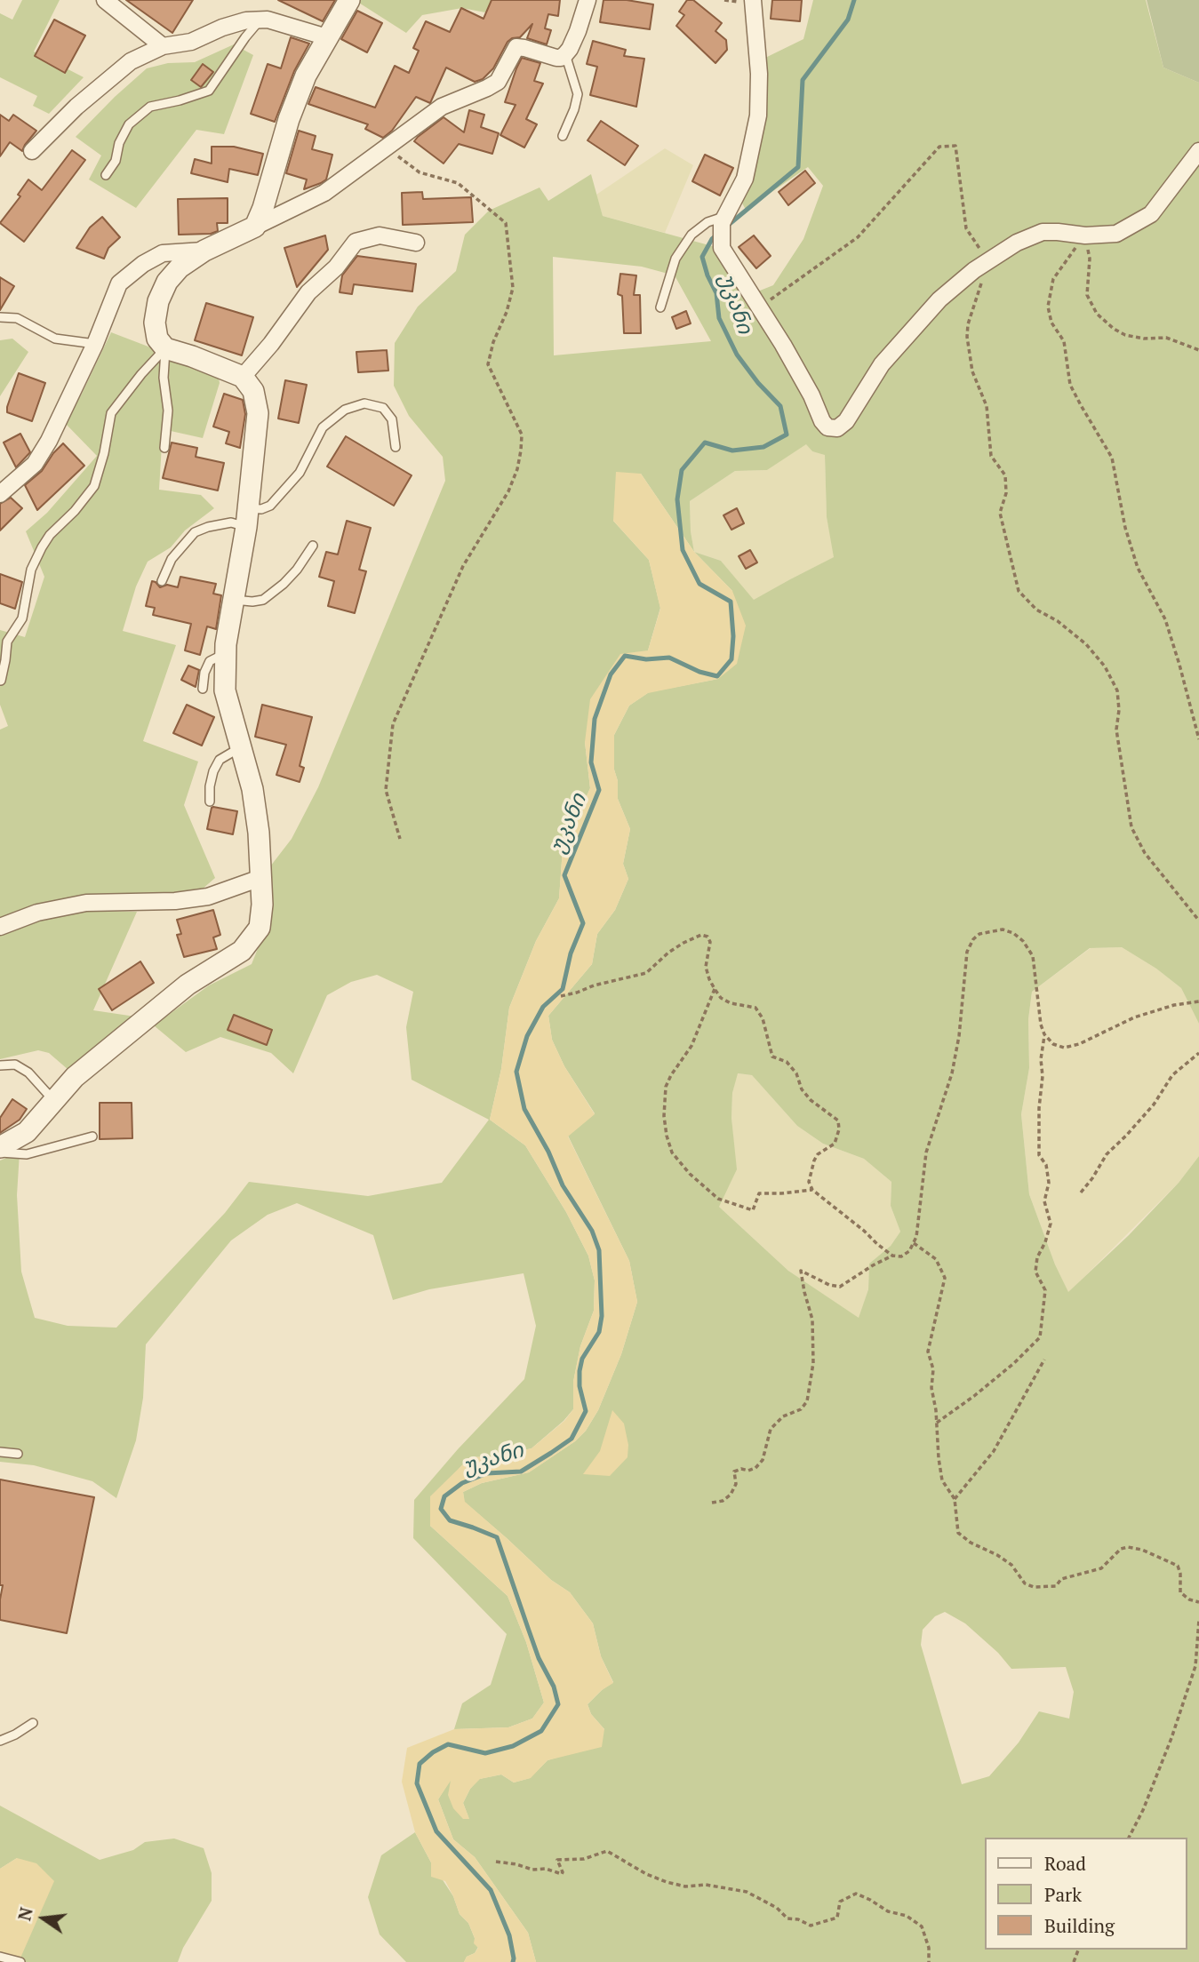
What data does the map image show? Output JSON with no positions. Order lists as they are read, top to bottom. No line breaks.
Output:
{"water":["უკანი"],"legend":["Road","Park","Building"],"north":"left"}
